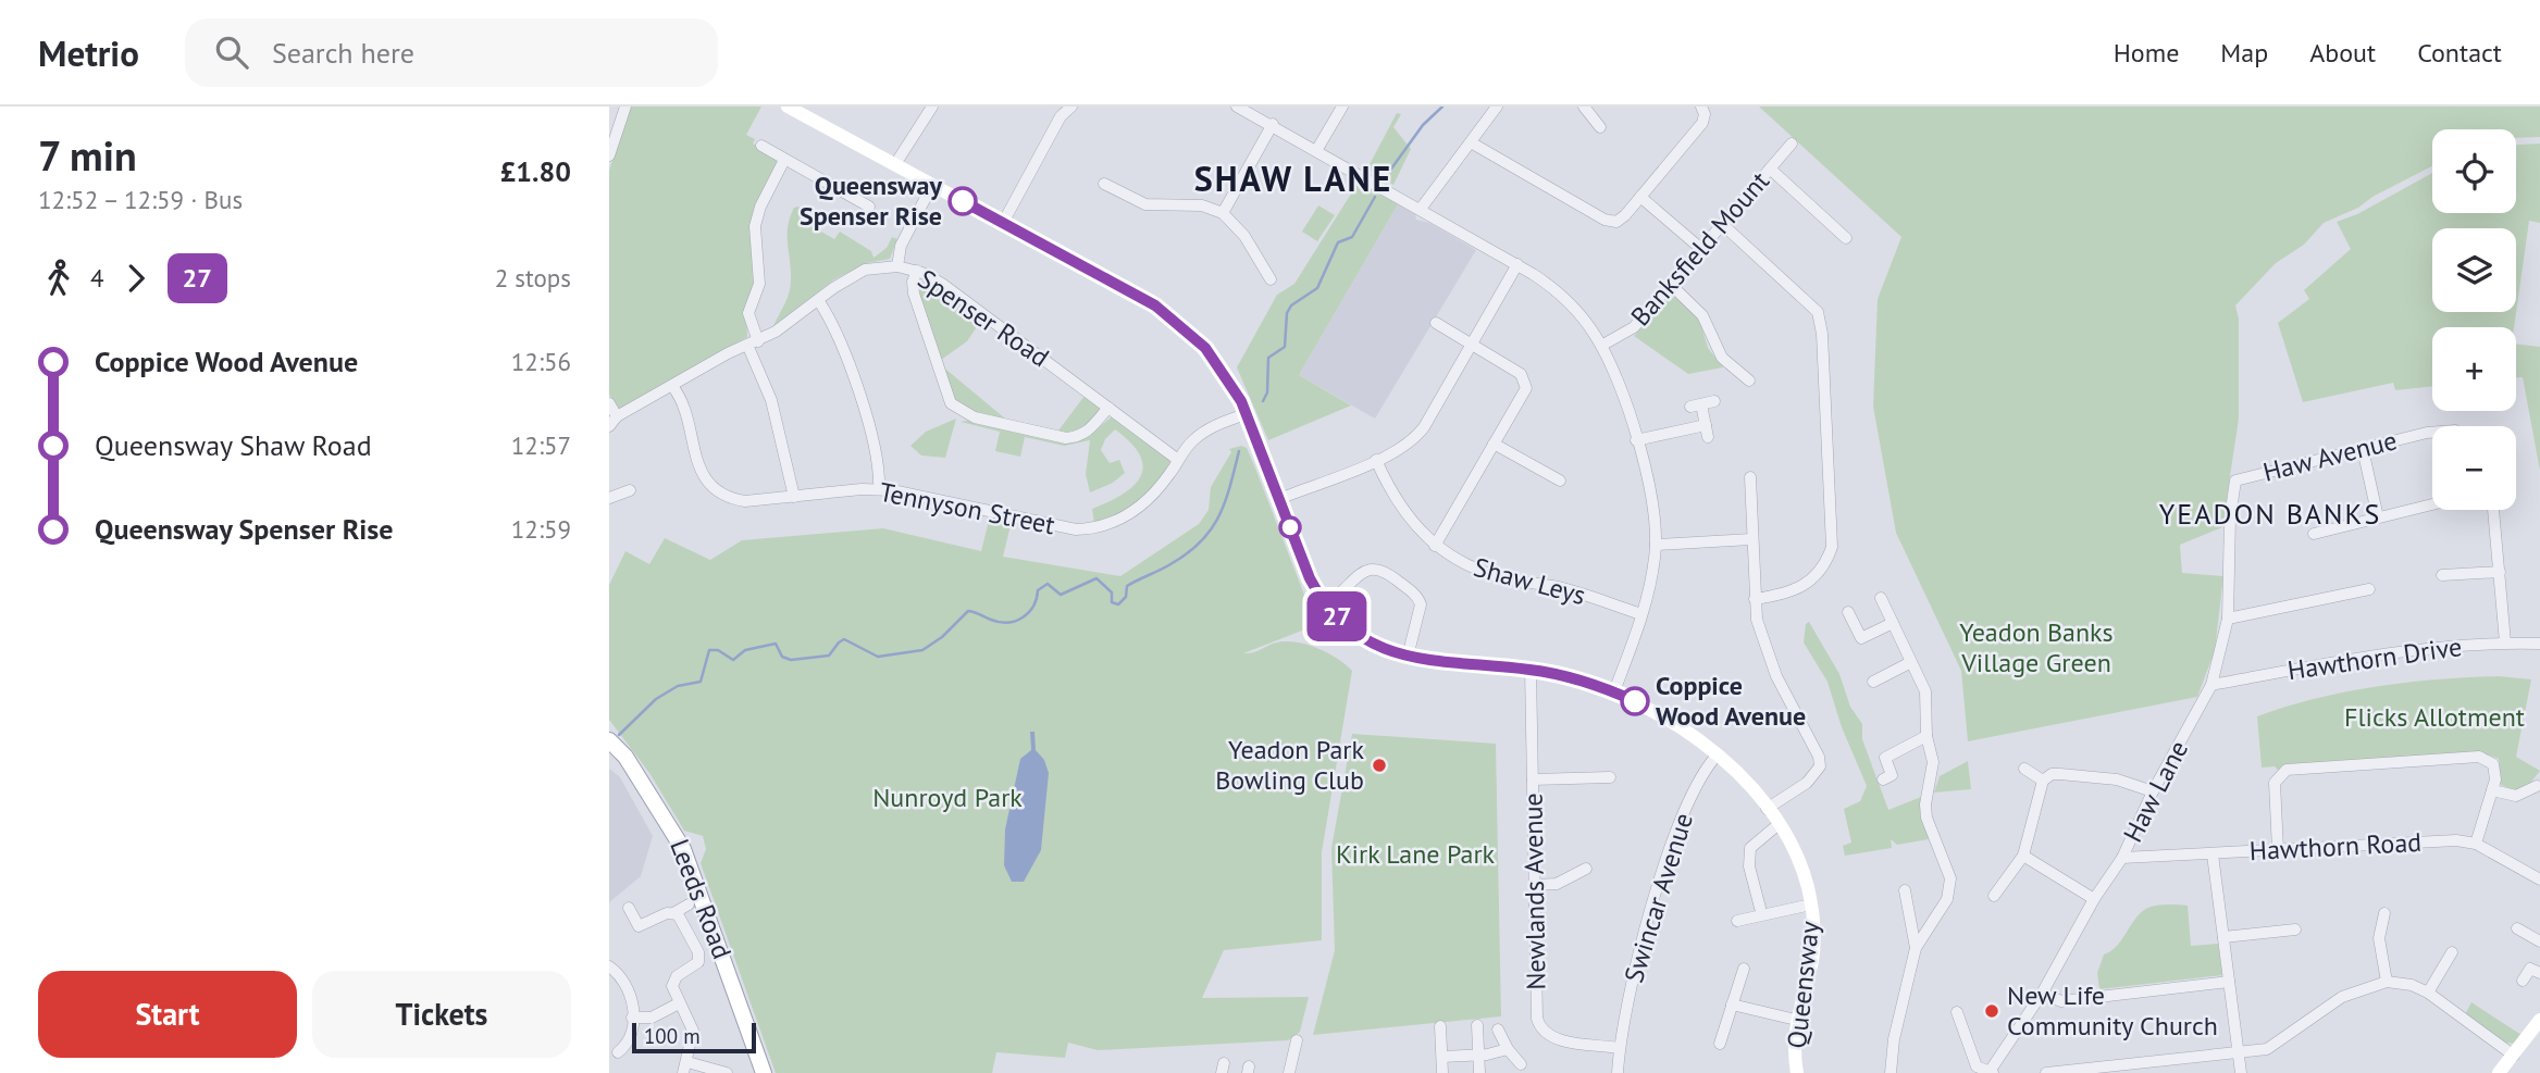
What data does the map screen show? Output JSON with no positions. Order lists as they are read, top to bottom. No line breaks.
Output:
{"streets":{"main road":["Leeds Road"],"street":["Banksfield Mount","Spenser Road","Haw Avenue","Tennyson Street","Shaw Leys","Hawthorn Drive","Haw Lane","Hawthorn Road","Newlands Avenue","Swincar Avenue","Queensway"]},"crossings":[["Spenser Road","Tennyson Street"],["Haw Avenue","Haw Lane"],["Tennyson Street","Queensway"],["Hawthorn Drive","Haw Lane"],["Haw Lane","Hawthorn Road"],["Newlands Avenue","Swincar Avenue"],["Newlands Avenue","Queensway"],["Swincar Avenue","Queensway"]],"districts":["SHAW LANE","YEADON BANKS"],"parks":["Yeadon Banks Village Green","Flicks Allotment","Nunroyd Park","Kirk Lane Park"],"places":["Queensway Spenser Rise","Coppice Wood Avenue","Yeadon Park Bowling Club","New Life Community Church"],"lines":["bus line 27"],"scale_bar":"100 m","page":{"header":"Metrio","search":"Search here","nav":["Home","Map","About","Contact"],"heading":["7 min","12:52 – 12:59 · Bus","£1.80"],"on_map":"27","map_buttons":["+","−"],"legs":["4","27","2 stops"],"list":[{"name":"Coppice Wood Avenue","value":"12:56"},{"name":"Queensway Shaw Road","value":"12:57"},{"name":"Queensway Spenser Rise","value":"12:59"}],"buttons":["Start","Tickets"],"scale":"100 m"}}
